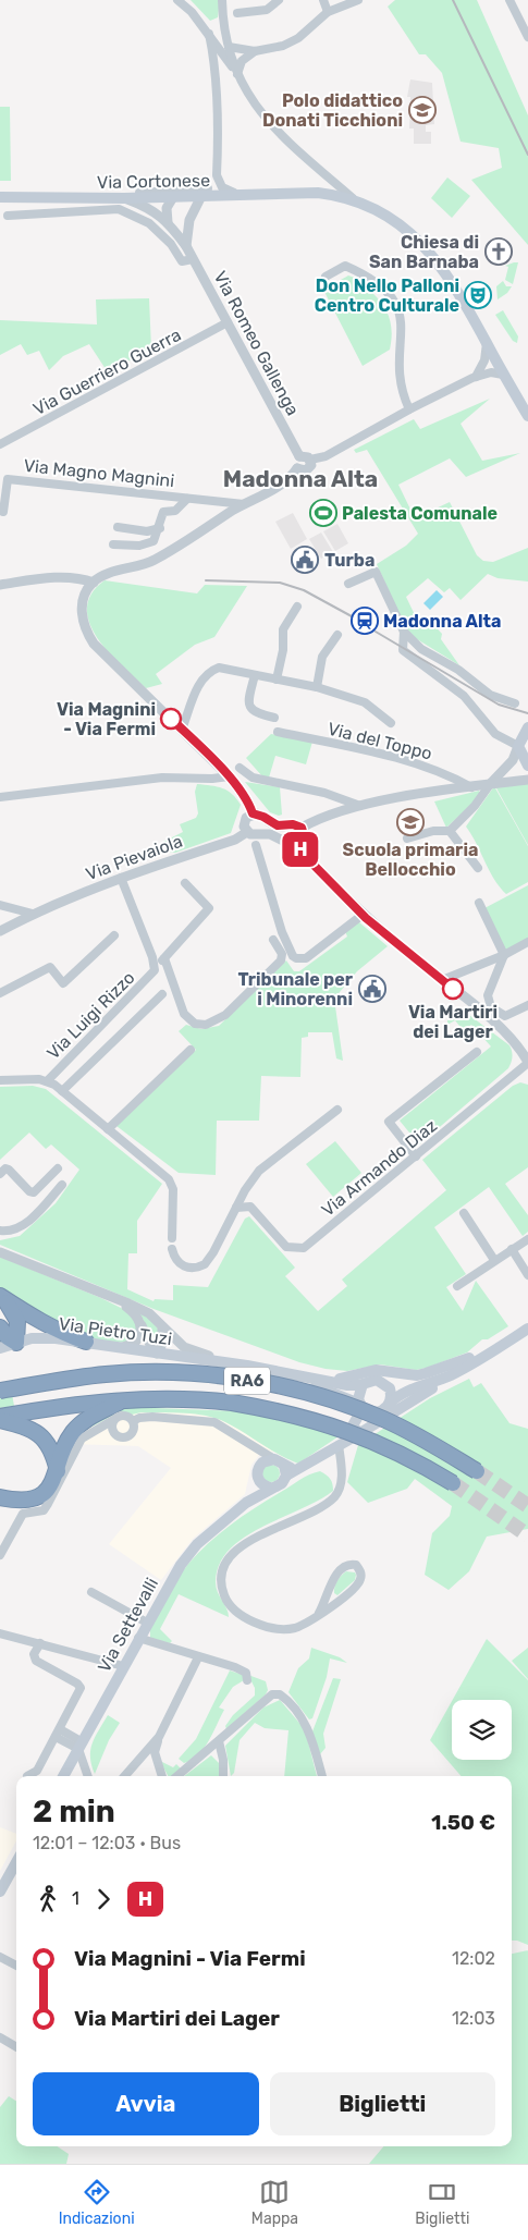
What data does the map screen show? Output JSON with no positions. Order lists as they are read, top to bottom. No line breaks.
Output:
{"streets":{"highway":["RA6"],"main road":["Via Cortonese","Via Pietro Tuzi","Via Settevalli"],"street":["Via Romeo Gallenga","Via Guerriero Guerra","Via Magno Magnini","Via del Toppo","Via Pievaiola","Via Luigi Rizzo","Via Armando Diaz"]},"crossings":[["Via Cortonese","Via Romeo Gallenga"],["Via Romeo Gallenga","Via Guerriero Guerra"],["Via Pievaiola","Via Luigi Rizzo"],["Via Pietro Tuzi","Via Settevalli"]],"districts":["Madonna Alta"],"places":{"school or university":["Polo didattico Donati Ticchioni","Scuola primaria Bellocchio"],"church":["Chiesa di San Barnaba"],"theatre":["Don Nello Palloni Centro Culturale"],"sports":["Palesta Comunale"],"public building":["Turba","Tribunale per i Minorenni"],"station":["Madonna Alta"],"other":["Via Magnini - Via Fermi","Via Martiri dei Lager"]},"lines":["bus line H"],"page":{"on_map":"H","heading":["2 min","12:01 – 12:03 · Bus","1.50 €"],"legs":["1","H"],"list":[{"name":"Via Magnini - Via Fermi","value":"12:02"},{"name":"Via Martiri dei Lager","value":"12:03"}],"buttons":["Avvia","Biglietti"],"tabs":["Indicazioni","Mappa","Biglietti"]}}
